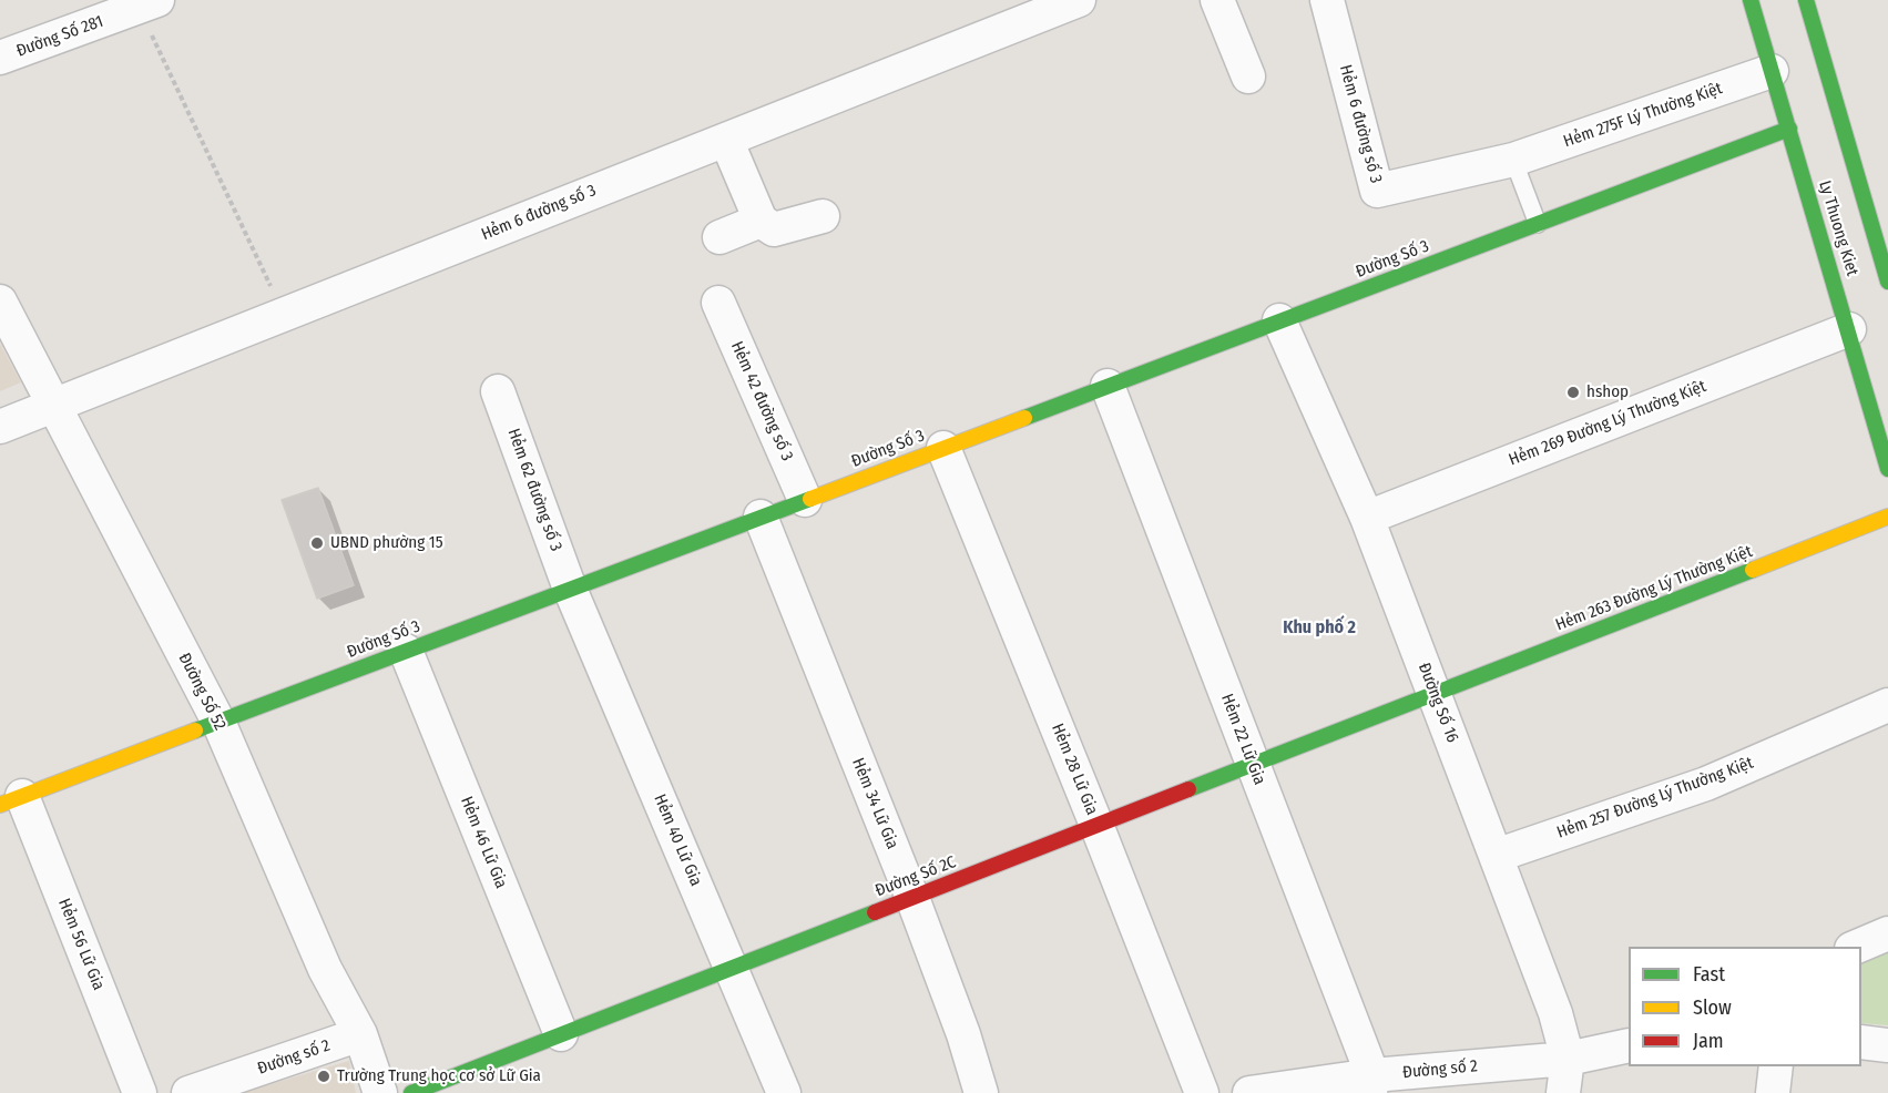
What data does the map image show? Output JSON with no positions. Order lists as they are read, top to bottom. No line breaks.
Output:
{"streets":{"street":["Đường Số 281","Hẻm 275F Lý Thường Kiệt","Hẻm 6 đường số 3","Ly Thuong Kiet","Đường Số 3","Hẻm 42 đường số 3","Hẻm 269 Đường Lý Thường Kiệt","Hẻm 62 đường số 3","Hẻm 263 Đường Lý Thường Kiệt","Đường Số 52","Đường Số 16","Hẻm 22 Lữ Gia","Hẻm 28 Lữ Gia","Hẻm 257 Đường Lý Thường Kiệt","Hẻm 34 Lữ Gia","Hẻm 40 Lữ Gia","Hẻm 46 Lữ Gia","Đường Số 2C","Hẻm 56 Lữ Gia","Đường số 2"]},"crossings":[["Hẻm 275F Lý Thường Kiệt","Hẻm 6 đường số 3"],["Hẻm 275F Lý Thường Kiệt","Ly Thuong Kiet"],["Hẻm 6 đường số 3","Đường Số 52"],["Ly Thuong Kiet","Đường Số 3"],["Ly Thuong Kiet","Hẻm 269 Đường Lý Thường Kiệt"],["Đường Số 3","Hẻm 42 đường số 3"],["Đường Số 3","Hẻm 62 đường số 3"],["Đường Số 3","Đường Số 52"],["Đường Số 3","Đường Số 16"],["Đường Số 3","Hẻm 22 Lữ Gia"],["Đường Số 3","Hẻm 28 Lữ Gia"],["Đường Số 3","Hẻm 34 Lữ Gia"],["Đường Số 3","Hẻm 40 Lữ Gia"],["Đường Số 3","Hẻm 46 Lữ Gia"],["Đường Số 3","Hẻm 56 Lữ Gia"],["Hẻm 269 Đường Lý Thường Kiệt","Đường Số 16"],["Hẻm 62 đường số 3","Hẻm 40 Lữ Gia"],["Hẻm 263 Đường Lý Thường Kiệt","Đường Số 16"],["Hẻm 263 Đường Lý Thường Kiệt","Đường Số 2C"],["Đường Số 52","Đường số 2"],["Đường Số 16","Hẻm 257 Đường Lý Thường Kiệt"],["Đường Số 16","Đường Số 2C"],["Đường Số 16","Đường số 2"],["Hẻm 22 Lữ Gia","Đường Số 2C"],["Hẻm 22 Lữ Gia","Đường số 2"],["Hẻm 28 Lữ Gia","Đường Số 2C"],["Hẻm 34 Lữ Gia","Đường Số 2C"],["Hẻm 40 Lữ Gia","Đường Số 2C"],["Hẻm 46 Lữ Gia","Đường Số 2C"]],"districts":["Khu phố 2"],"places":["hshop","UBND phường 15","Trường Trung học cơ sở Lữ Gia"],"legend":["Fast","Slow","Jam"]}
